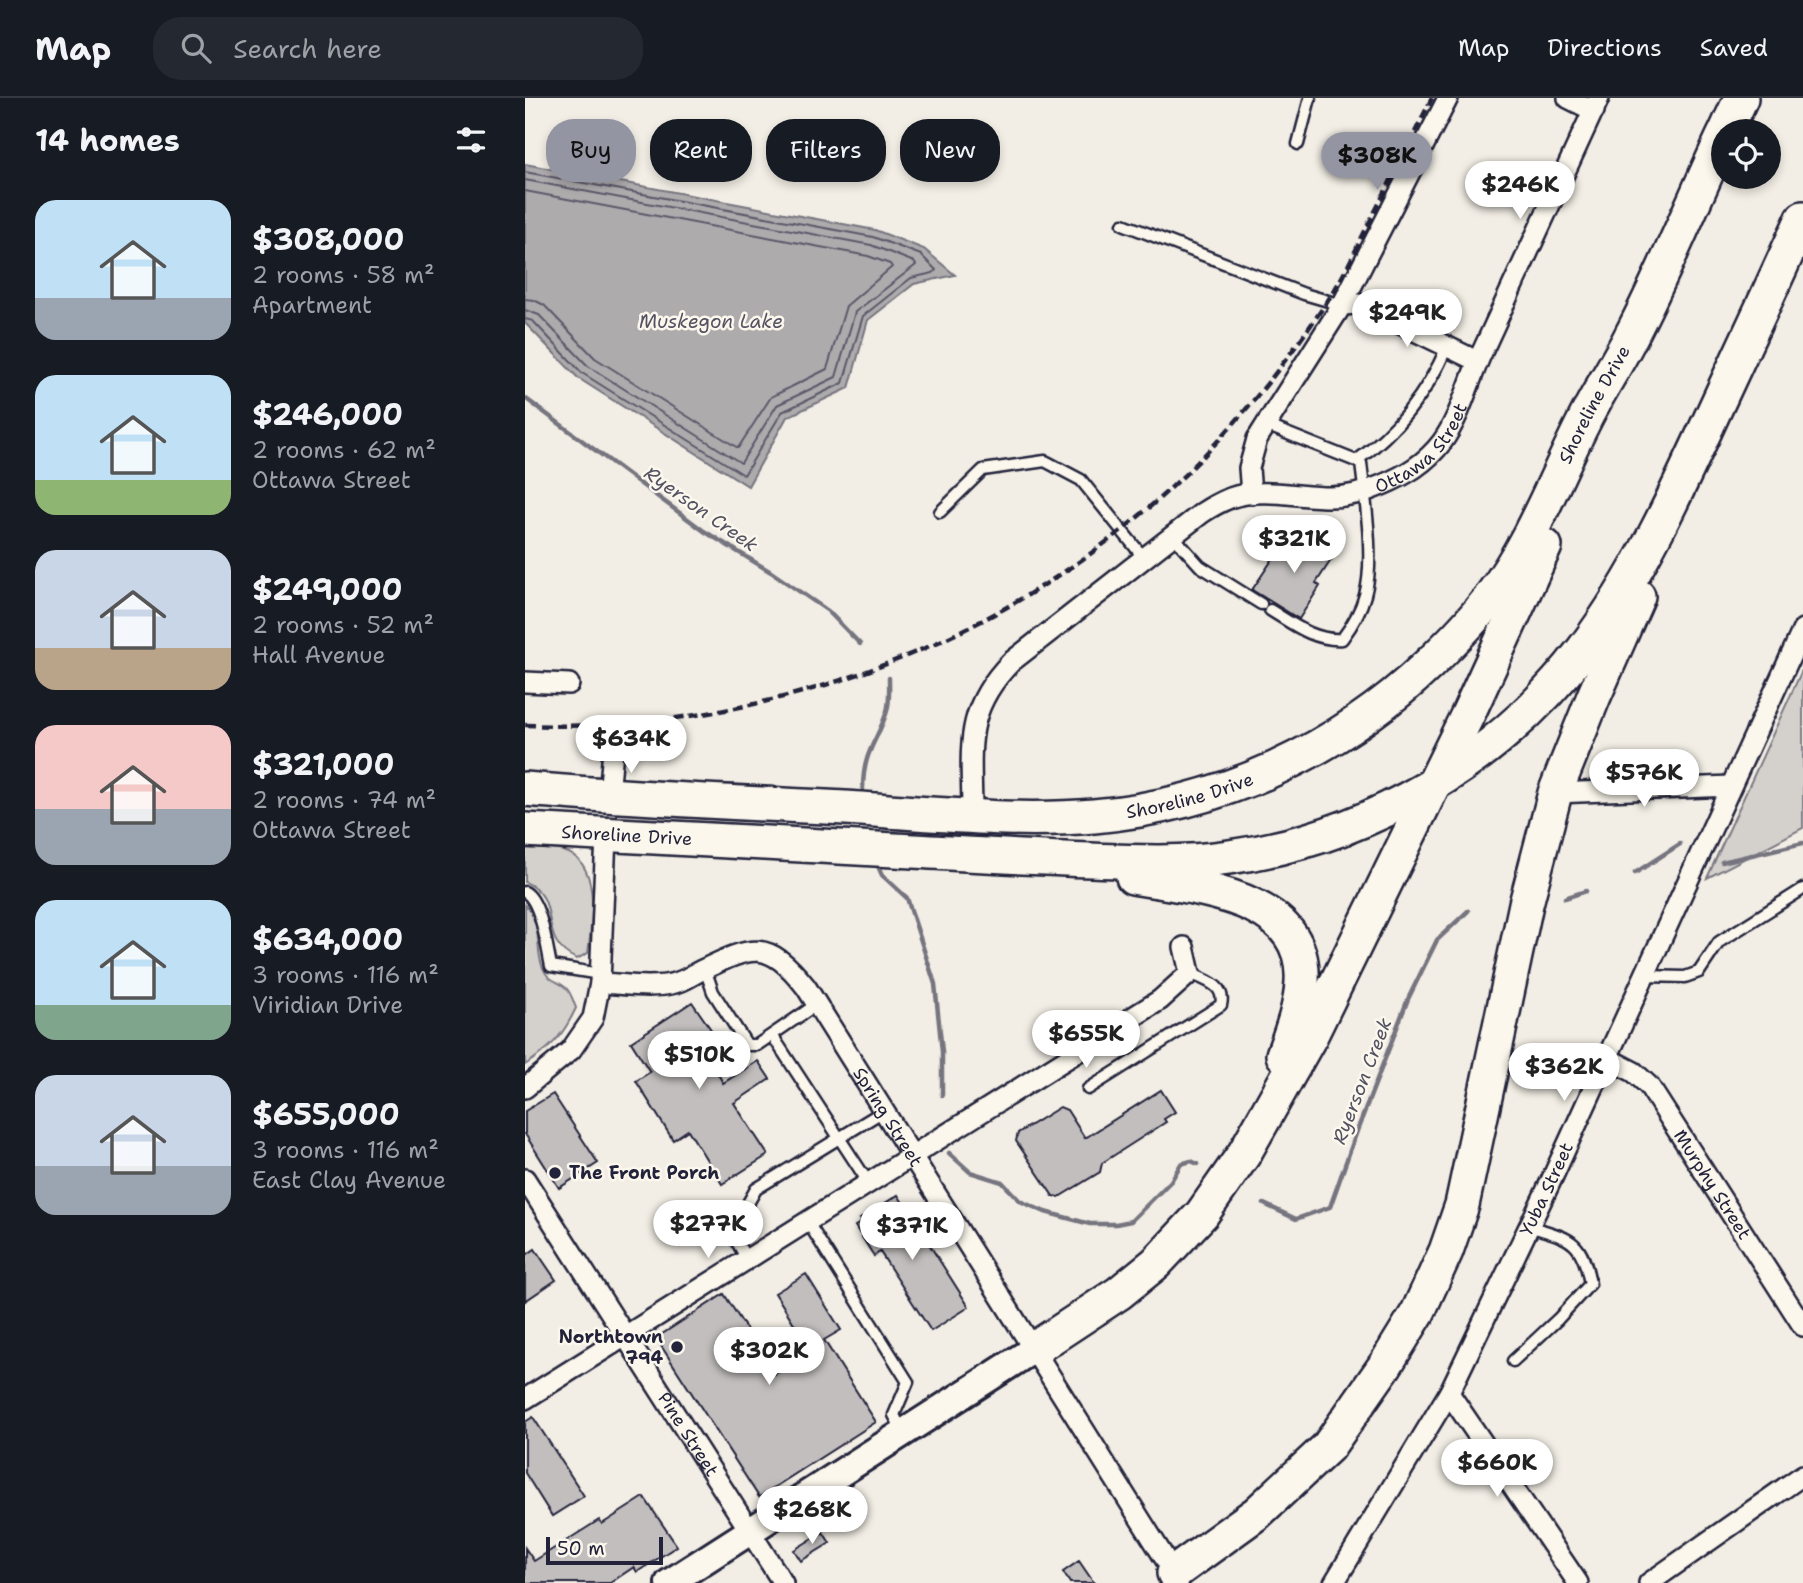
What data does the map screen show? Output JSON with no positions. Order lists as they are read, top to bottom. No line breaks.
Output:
{"streets":{"highway":["Shoreline Drive"],"street":["Ottawa Street","Spring Street","Murphy Street","Yuba Street","Pine Street"]},"crossings":[["Shoreline Drive","Ottawa Street"],["Murphy Street","Yuba Street"]],"water":["Muskegon Lake","Ryerson Creek"],"places":["The Front Porch","Northtown 794"],"scale_bar":"50 m","page":{"header":"Map","search":"Search here","nav":["Map","Directions","Saved"],"heading":"14 homes","chip":["Buy","Rent","Filters","New"],"price":["$308K","$246K","$249K","$321K","$634K","$576K","$655K","$510K","$362K","$277K","$371K","$302K","$660K","$268K"],"list":[{"name":"$308,000","note":"2 rooms · 58 m² · Apartment"},{"name":"$246,000","note":"2 rooms · 62 m² · Ottawa Street"},{"name":"$249,000","note":"2 rooms · 52 m² · Hall Avenue"},{"name":"$321,000","note":"2 rooms · 74 m² · Ottawa Street"},{"name":"$634,000","note":"3 rooms · 116 m² · Viridian Drive"},{"name":"$655,000","note":"3 rooms · 116 m² · East Clay Avenue"}],"scale":"50 m"}}
